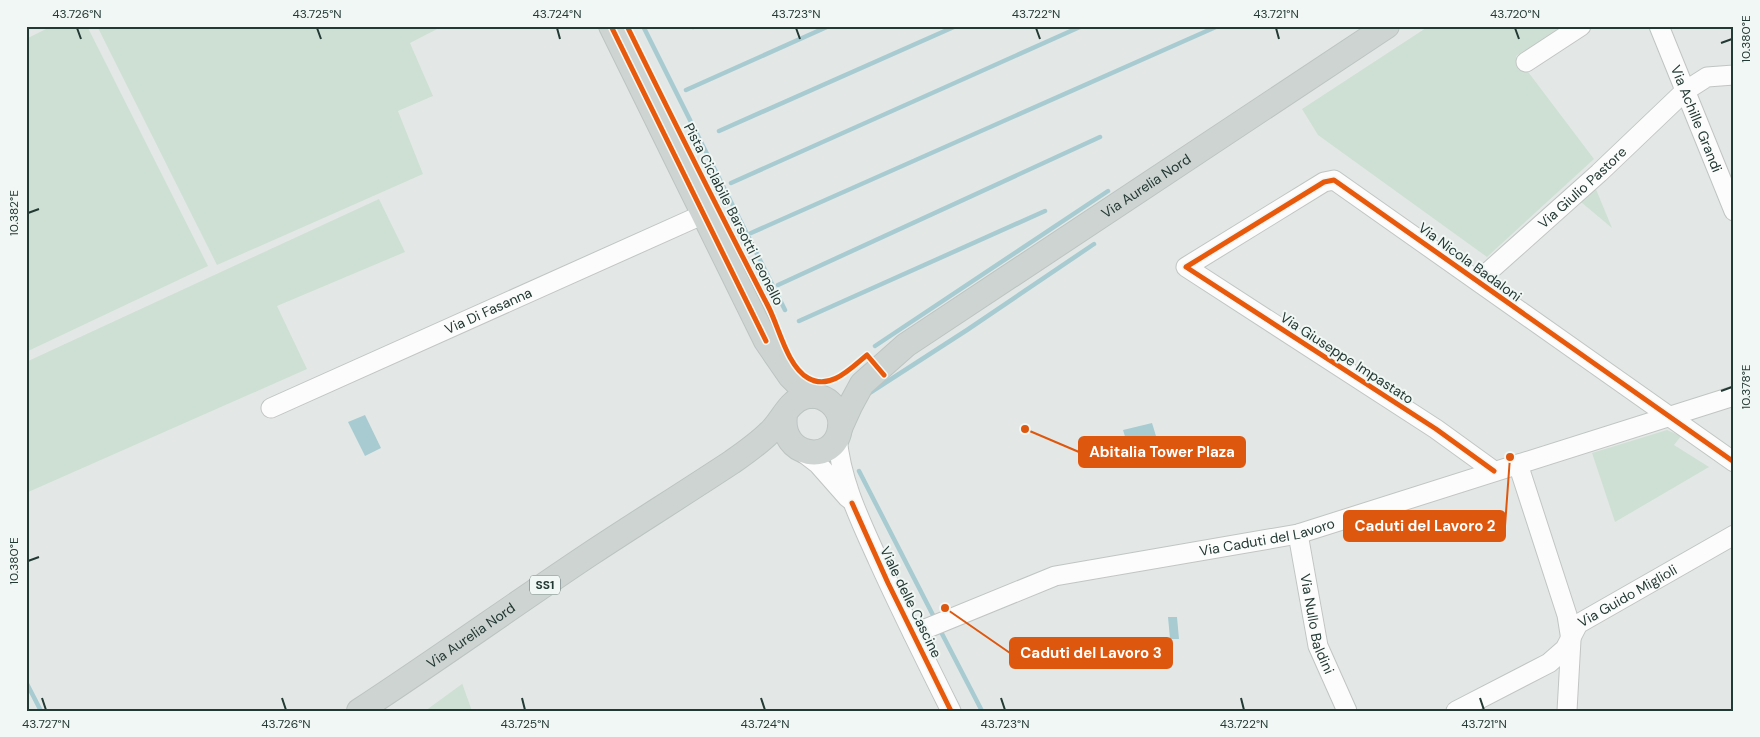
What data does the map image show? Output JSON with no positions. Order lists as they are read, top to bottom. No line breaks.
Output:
{"streets":{"main road":["Via Aurelia Nord","SS1"],"street":["Via Achille Grandi","Via Giulio Pastore","Via Nicola Badaloni","Via Di Fasanna","Via Giuseppe Impastato","Via Caduti del Lavoro","Via Guido Miglioli","Viale delle Cascine","Via Nullo Baldini"],"cycle path":["Pista Ciclabile Barsotti Leonello"]},"crossings":[["Via Achille Grandi","Via Giulio Pastore"],["Via Aurelia Nord","SS1"],["Via Aurelia Nord","Viale delle Cascine"],["Via Giulio Pastore","Via Nicola Badaloni"],["Via Nicola Badaloni","Via Giuseppe Impastato"],["Via Nicola Badaloni","Via Caduti del Lavoro"],["Via Giuseppe Impastato","Via Caduti del Lavoro"],["Via Caduti del Lavoro","Viale delle Cascine"],["Via Caduti del Lavoro","Via Nullo Baldini"],["SS1","Viale delle Cascine"]],"places":["Abitalia Tower Plaza","Caduti del Lavoro 2","Caduti del Lavoro 3"],"coordinates":["43.726°N","43.725°N","43.724°N","43.723°N","43.722°N","43.721°N","43.720°N","10.380°E","10.382°E","10.378°E","43.727°N"]}
